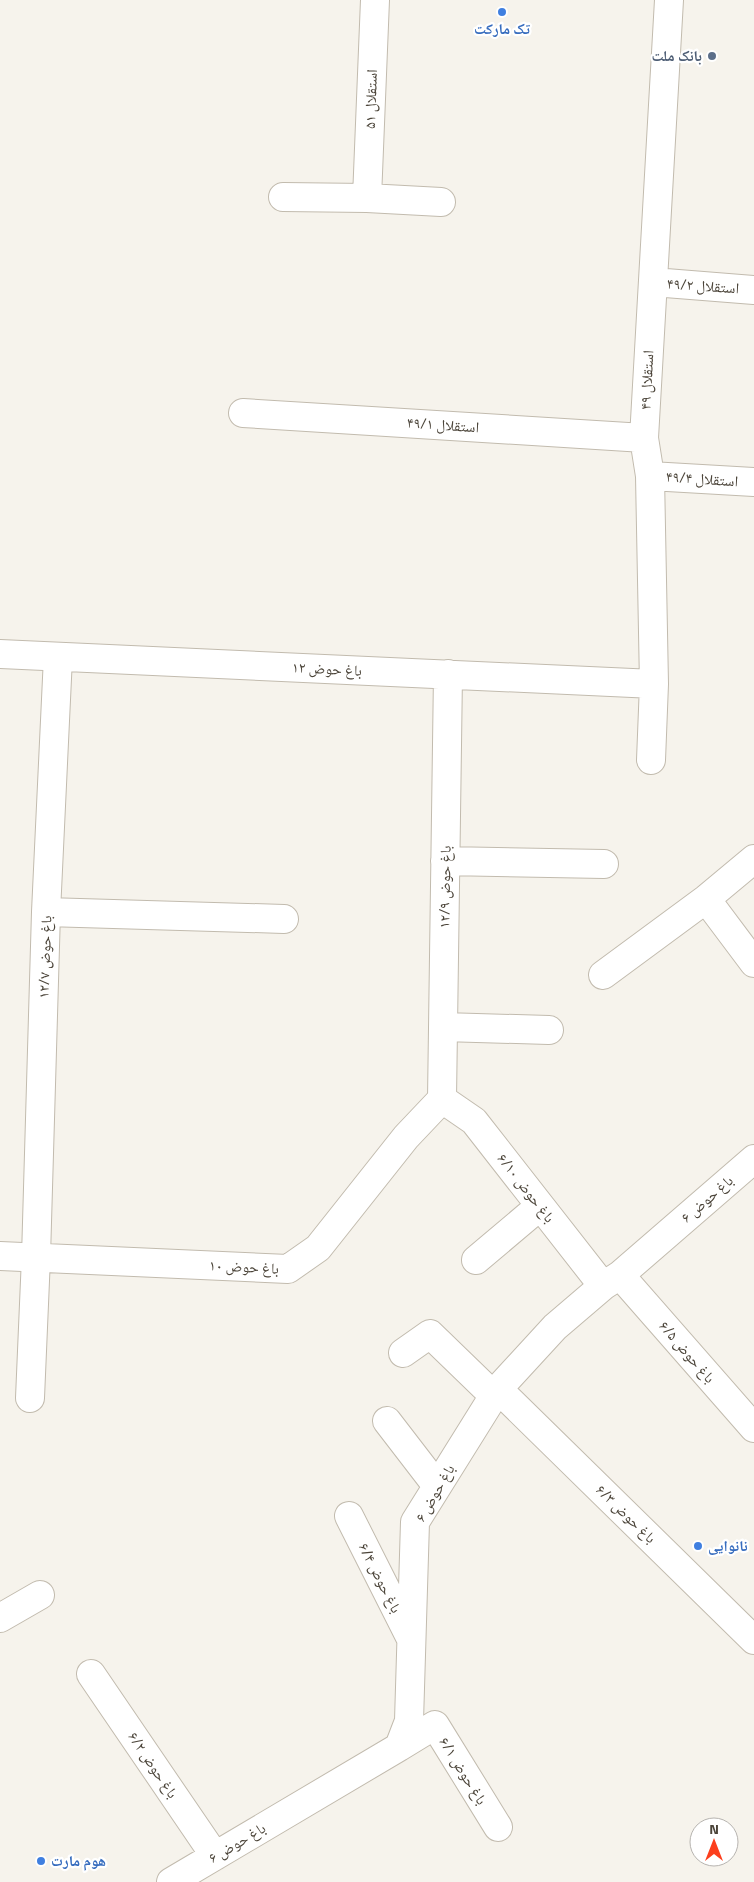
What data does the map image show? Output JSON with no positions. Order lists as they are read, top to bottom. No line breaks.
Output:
{"streets":{"street":["۵۱ استقلال","۴۹/۲ استقلال","۴۹ استقلال","۴۹/۱ استقلال","۴۹/۴ استقلال","۱۲ باغ حوض","۱۲/۹ باغ حوض","۱۲/۷ باغ حوض","۶/۱۰ باغ حوض","۶ باغ حوض","۱۰ باغ حوض","۶/۵ باغ حوض","۶/۳ باغ حوض","۶/۴ باغ حوض","۶/۲ باغ حوض","۶/۱ باغ حوض"]},"crossings":[["۴۹/۲ استقلال","۴۹ استقلال"],["۴۹ استقلال","۴۹/۱ استقلال"],["۴۹ استقلال","۴۹/۴ استقلال"],["۴۹ استقلال","۱۲ باغ حوض"],["۱۲ باغ حوض","۱۲/۹ باغ حوض"],["۱۲ باغ حوض","۱۲/۷ باغ حوض"],["۱۲/۹ باغ حوض","۶/۱۰ باغ حوض"],["۱۲/۹ باغ حوض","۱۰ باغ حوض"],["۱۲/۷ باغ حوض","۱۰ باغ حوض"],["۶/۱۰ باغ حوض","۶ باغ حوض"],["۶/۱۰ باغ حوض","۱۰ باغ حوض"],["۶/۱۰ باغ حوض","۶/۵ باغ حوض"],["۶ باغ حوض","۶/۵ باغ حوض"],["۶ باغ حوض","۶/۳ باغ حوض"],["۶ باغ حوض","۶/۴ باغ حوض"],["۶ باغ حوض","۶/۲ باغ حوض"],["۶ باغ حوض","۶/۱ باغ حوض"]],"places":["تک مارکت","بانک ملت","نانوایی","هوم مارت"],"north":"top"}
